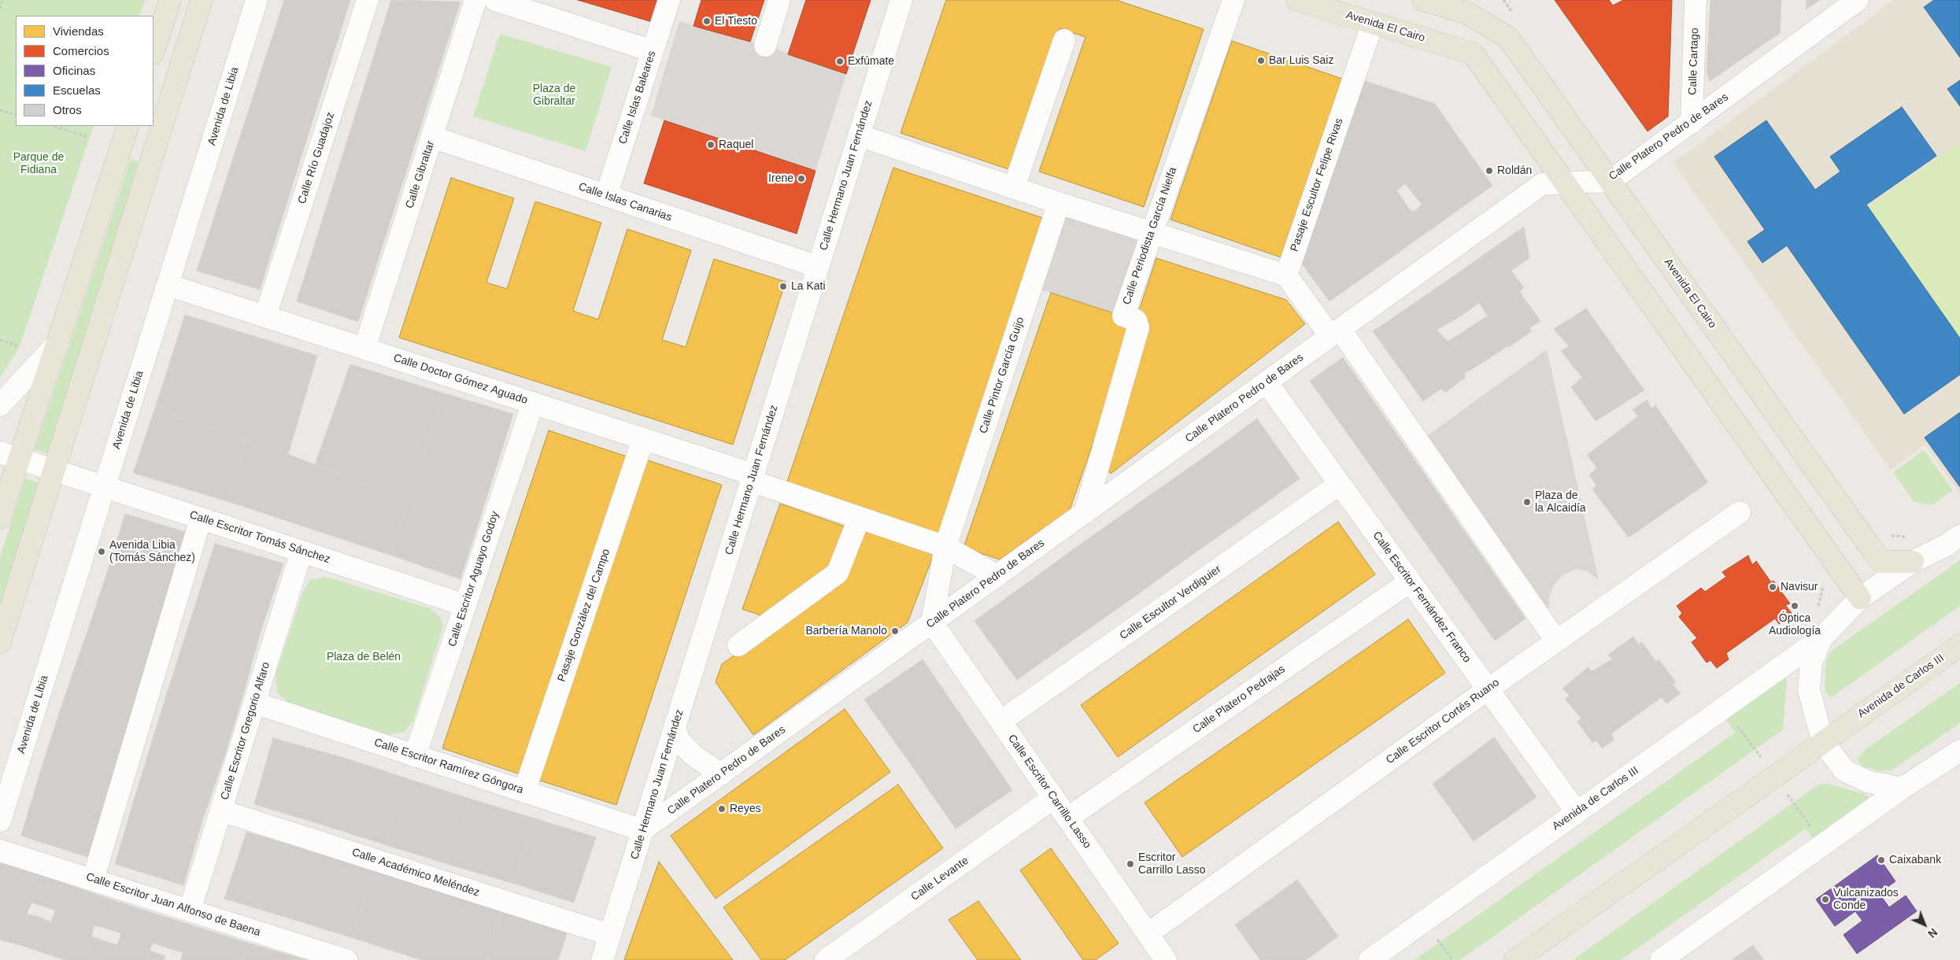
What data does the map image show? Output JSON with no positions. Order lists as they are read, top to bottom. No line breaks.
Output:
{"streets":{"main road":["Avenida El Cairo","Avenida de Carlos III"],"street":["Calle Cartago","Calle Islas Baleares","Avenida de Libia","Calle Platero Pedro de Bares","Calle Río Guadajoz","Calle Gibraltar","Calle Hermano Juan Fernández","Pasaje Escultor Felipe Rivas","Calle Islas Canarias","Calle Periodista García Nielfa","Calle Pintor García Guijo","Calle Doctor Gómez Aguado","Calle Escritor Tomás Sánchez","Calle Escritor Aguayo Godoy","Calle Escritor Fernández Franco","Calle Escultor Verdiguier","Pasaje González del Campo","Calle Platero Pedrajas","Calle Escritor Cortés Ruano","Calle Escritor Gregorio Alfaro","Calle Escritor Ramírez Góngora","Calle Escritor Carrillo Lasso","Calle Académico Meléndez","Calle Levante","Calle Escritor Juan Alfonso de Baena"]},"crossings":[["Avenida El Cairo","Calle Platero Pedro de Bares"],["Avenida El Cairo","Pasaje Escultor Felipe Rivas"],["Avenida El Cairo","Avenida de Carlos III"],["Calle Cartago","Calle Platero Pedro de Bares"],["Calle Islas Baleares","Calle Islas Canarias"],["Avenida de Libia","Calle Doctor Gómez Aguado"],["Avenida de Libia","Calle Escritor Tomás Sánchez"],["Calle Platero Pedro de Bares","Calle Hermano Juan Fernández"],["Calle Platero Pedro de Bares","Calle Periodista García Nielfa"],["Calle Platero Pedro de Bares","Calle Pintor García Guijo"],["Calle Platero Pedro de Bares","Calle Escritor Fernández Franco"],["Calle Platero Pedro de Bares","Calle Escritor Ramírez Góngora"],["Calle Platero Pedro de Bares","Calle Escritor Carrillo Lasso"],["Calle Río Guadajoz","Calle Doctor Gómez Aguado"],["Calle Gibraltar","Calle Islas Canarias"],["Calle Gibraltar","Calle Doctor Gómez Aguado"],["Calle Hermano Juan Fernández","Calle Islas Canarias"],["Calle Hermano Juan Fernández","Calle Doctor Gómez Aguado"],["Calle Hermano Juan Fernández","Calle Escritor Ramírez Góngora"],["Calle Hermano Juan Fernández","Calle Académico Meléndez"],["Calle Pintor García Guijo","Calle Escritor Carrillo Lasso"],["Calle Doctor Gómez Aguado","Calle Escritor Aguayo Godoy"],["Calle Doctor Gómez Aguado","Pasaje González del Campo"],["Calle Escritor Tomás Sánchez","Calle Escritor Aguayo Godoy"],["Calle Escritor Tomás Sánchez","Calle Escritor Gregorio Alfaro"],["Calle Escritor Aguayo Godoy","Calle Escritor Ramírez Góngora"],["Calle Escritor Fernández Franco","Calle Escultor Verdiguier"],["Calle Escritor Fernández Franco","Avenida de Carlos III"],["Calle Escritor Fernández Franco","Calle Platero Pedrajas"],["Calle Escritor Fernández Franco","Calle Escritor Cortés Ruano"],["Calle Escultor Verdiguier","Calle Escritor Carrillo Lasso"],["Pasaje González del Campo","Calle Escritor Ramírez Góngora"],["Calle Platero Pedrajas","Calle Escritor Carrillo Lasso"],["Calle Escritor Cortés Ruano","Calle Escritor Carrillo Lasso"],["Calle Escritor Gregorio Alfaro","Calle Escritor Ramírez Góngora"],["Calle Escritor Gregorio Alfaro","Calle Académico Meléndez"],["Calle Escritor Gregorio Alfaro","Calle Escritor Juan Alfonso de Baena"],["Calle Escritor Carrillo Lasso","Calle Levante"]],"parks":["Plaza de Gibraltar","Parque de Fidiana","Plaza de Belén"],"places":["El Tiesto","Bar Luis Saiz","Exfúmate","Raquel","Roldán","Irene","La Kati","Plaza de la Alcaidía","Avenida Libia (Tomás Sánchez)","Navisur","Óptica Audiología","Barbería Manolo","Reyes","Caixabank","Escritor Carrillo Lasso","Vulcanizados Conde"],"legend":["Viviendas","Comercios","Oficinas","Escuelas","Otros"],"north":"bottom right"}
